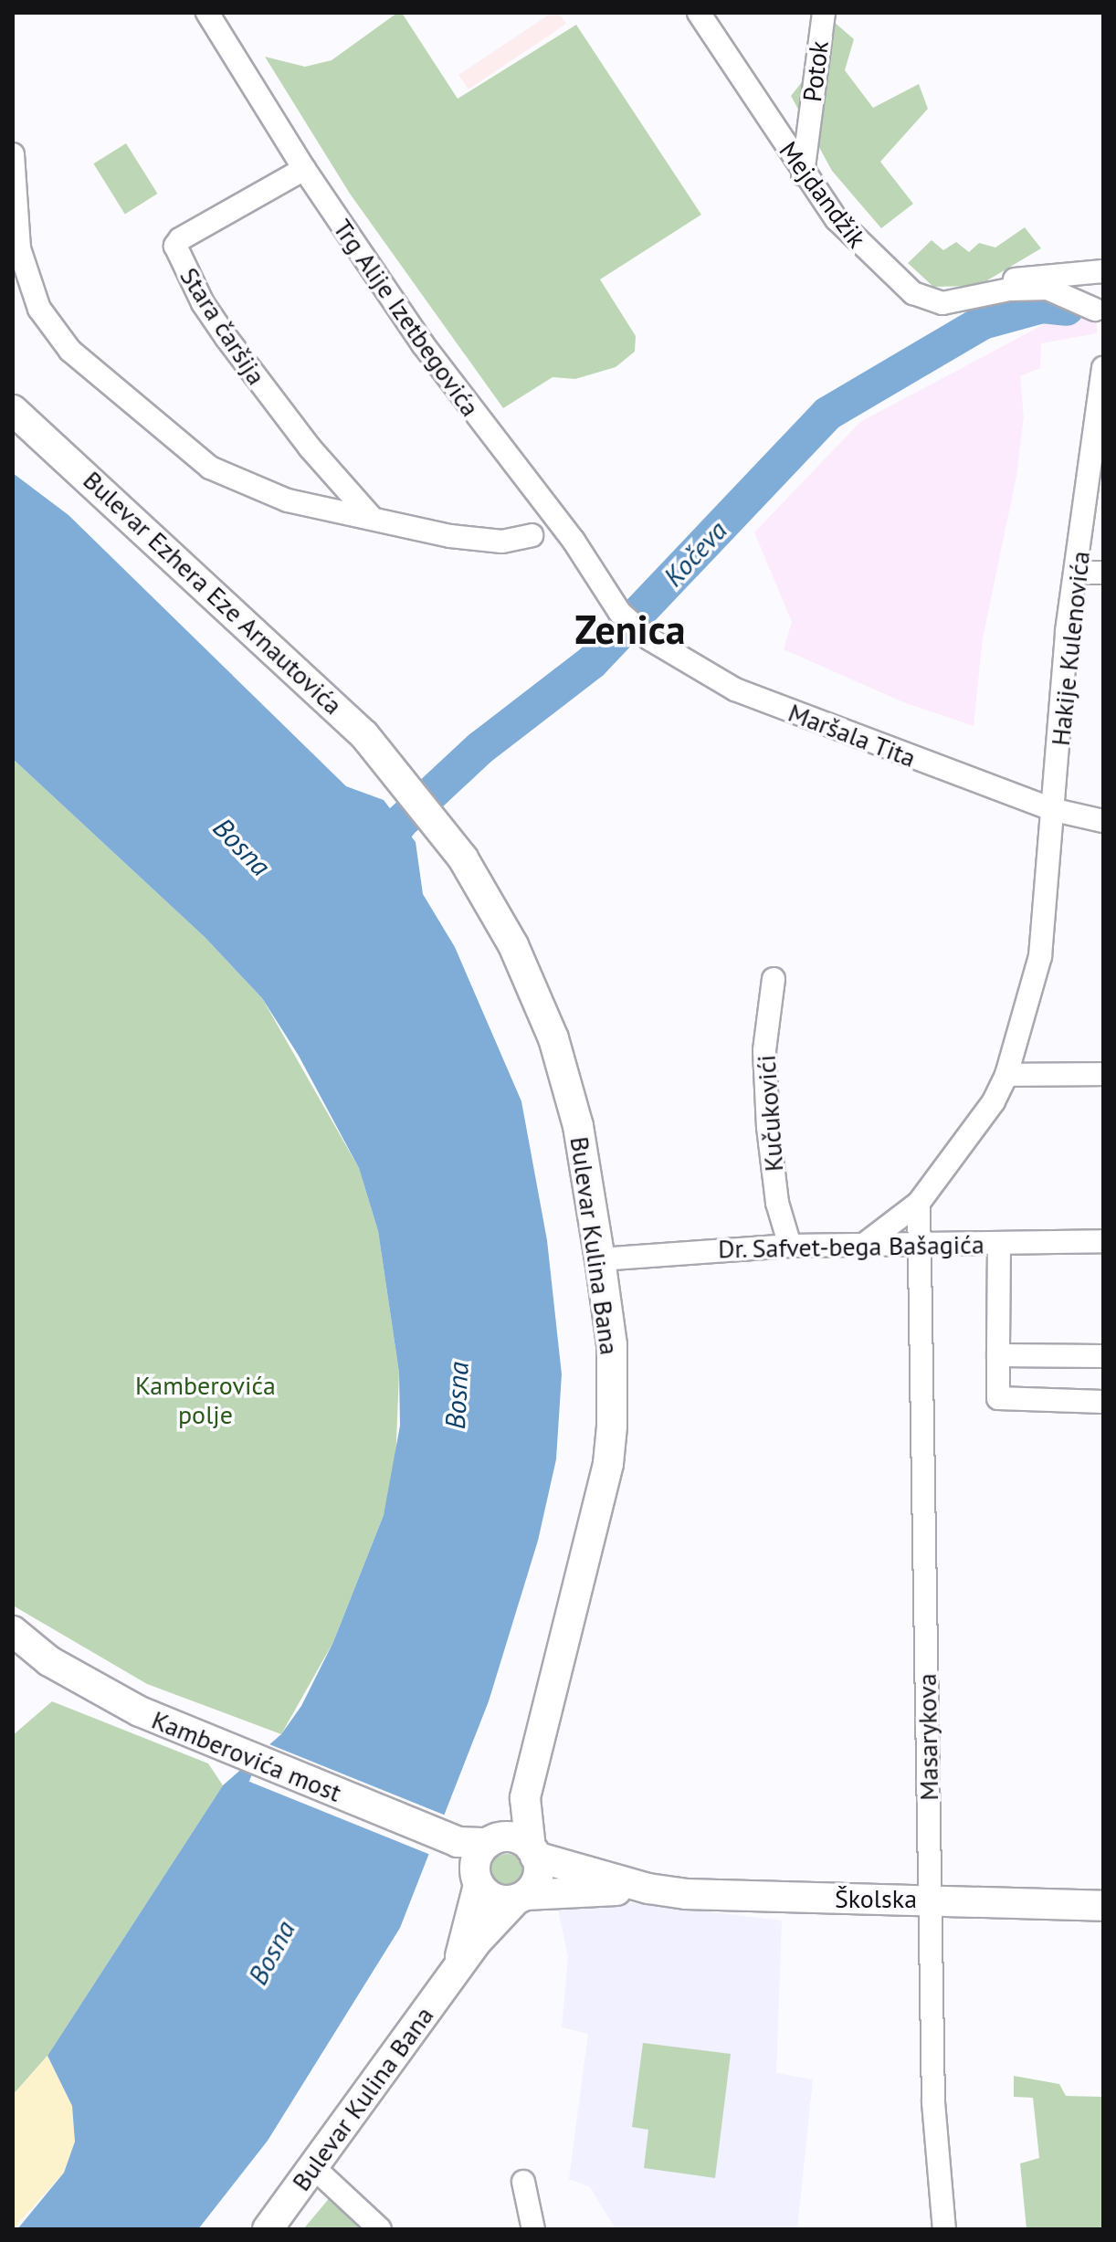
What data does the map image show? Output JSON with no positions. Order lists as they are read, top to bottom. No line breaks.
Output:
{"streets":{"street":["Potok","Mejdandžik","Trg Alije Izetbegovića","Stara čaršija","Bulevar Ezhera Eze Arnautovića","Hakije Kulenovića","Maršala Tita","Kučukovići","Bulevar Kulina Bana","Dr. Safvet-bega Bašagića","Masarykova","Kamberovića most","Školska"]},"crossings":[["Potok","Mejdandžik"],["Trg Alije Izetbegovića","Stara čaršija"],["Trg Alije Izetbegovića","Maršala Tita"],["Bulevar Ezhera Eze Arnautovića","Bulevar Kulina Bana"],["Hakije Kulenovića","Maršala Tita"],["Hakije Kulenovića","Dr. Safvet-bega Bašagića"],["Hakije Kulenovića","Masarykova"],["Kučukovići","Dr. Safvet-bega Bašagića"],["Bulevar Kulina Bana","Dr. Safvet-bega Bašagića"],["Bulevar Kulina Bana","Kamberovića most"],["Bulevar Kulina Bana","Školska"],["Dr. Safvet-bega Bašagića","Masarykova"],["Masarykova","Školska"],["Kamberovića most","Školska"]],"districts":["Zenica"],"water":["Kočeva","Bosna"],"parks":["Kamberovića polje"]}
